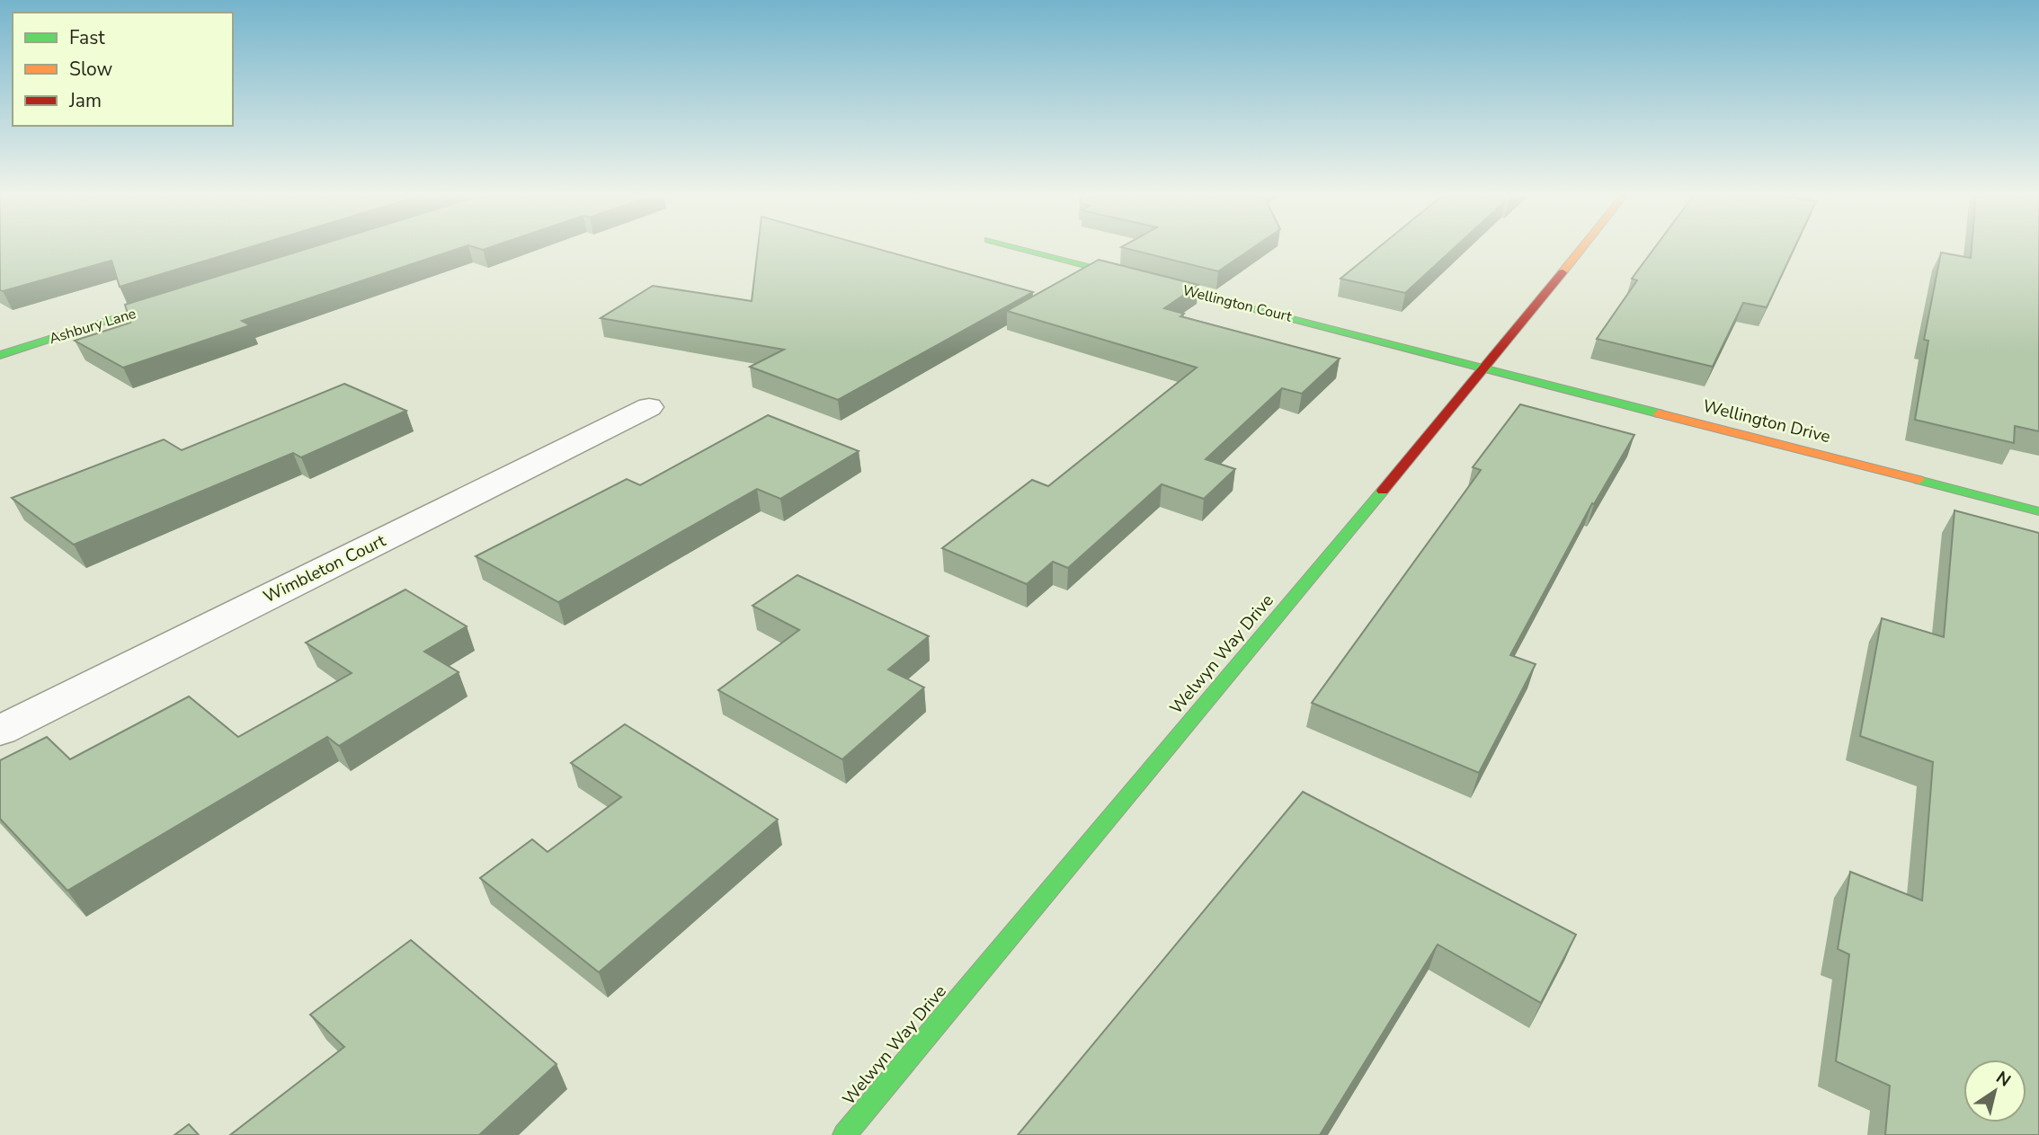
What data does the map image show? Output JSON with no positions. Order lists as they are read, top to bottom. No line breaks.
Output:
{"streets":{"street":["Wellington Court","Ashbury Lane","Wellington Drive","Wimbleton Court","Welwyn Way Drive"]},"crossings":[["Wellington Court","Wellington Drive"],["Wellington Court","Welwyn Way Drive"],["Wellington Drive","Welwyn Way Drive"]],"legend":["Fast","Slow","Jam"],"north":"top right"}
